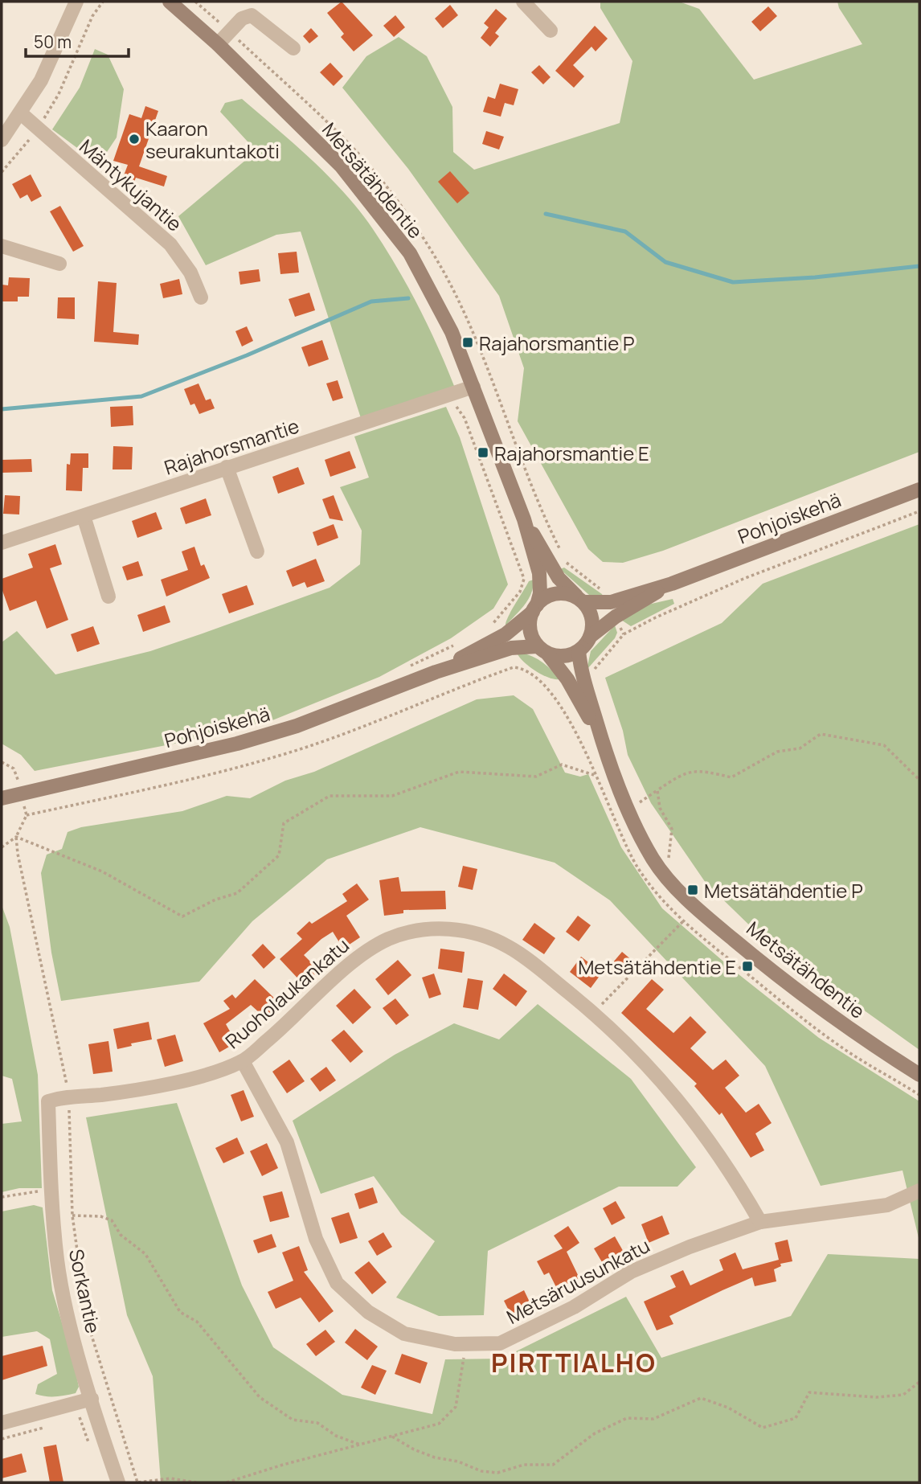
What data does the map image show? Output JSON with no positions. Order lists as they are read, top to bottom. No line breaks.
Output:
{"streets":{"main road":["Metsätähdentie","Pohjoiskehä"],"street":["Mäntykujantie","Rajahorsmantie","Ruoholaukankatu","Metsäruusunkatu","Sorkantie"]},"crossings":[["Metsätähdentie","Rajahorsmantie"],["Metsätähdentie","Pohjoiskehä"],["Ruoholaukankatu","Metsäruusunkatu"],["Ruoholaukankatu","Sorkantie"]],"districts":["PIRTTIALHO"],"places":{"other":["Kaaron seurakuntakoti"],"transit":["Rajahorsmantie P","Rajahorsmantie E","Metsätähdentie P","Metsätähdentie E"]},"scale_bar":"50 m"}
